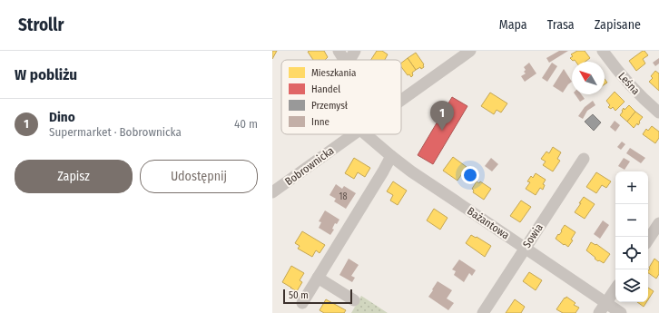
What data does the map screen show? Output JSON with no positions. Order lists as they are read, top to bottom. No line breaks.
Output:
{"streets":{"street":["Leśna","Bobrownicka","Bażantowa","Sowia"]},"crossings":[["Bażantowa","Sowia"]],"house_numbers":["18"],"legend":["Mieszkania","Handel","Przemysł","Inne"],"scale_bar":"50 m","north":"top left","page":{"header":"Strollr","nav":["Mapa","Trasa","Zapisane"],"heading":"W pobliżu","list":[{"mark":"1","name":"Dino","note":"Supermarket · Bobrownicka","value":"40 m"}],"pins":"1","buttons":["Zapisz","Udostępnij"],"map_buttons":["+","−"],"scale":"50 m"}}
